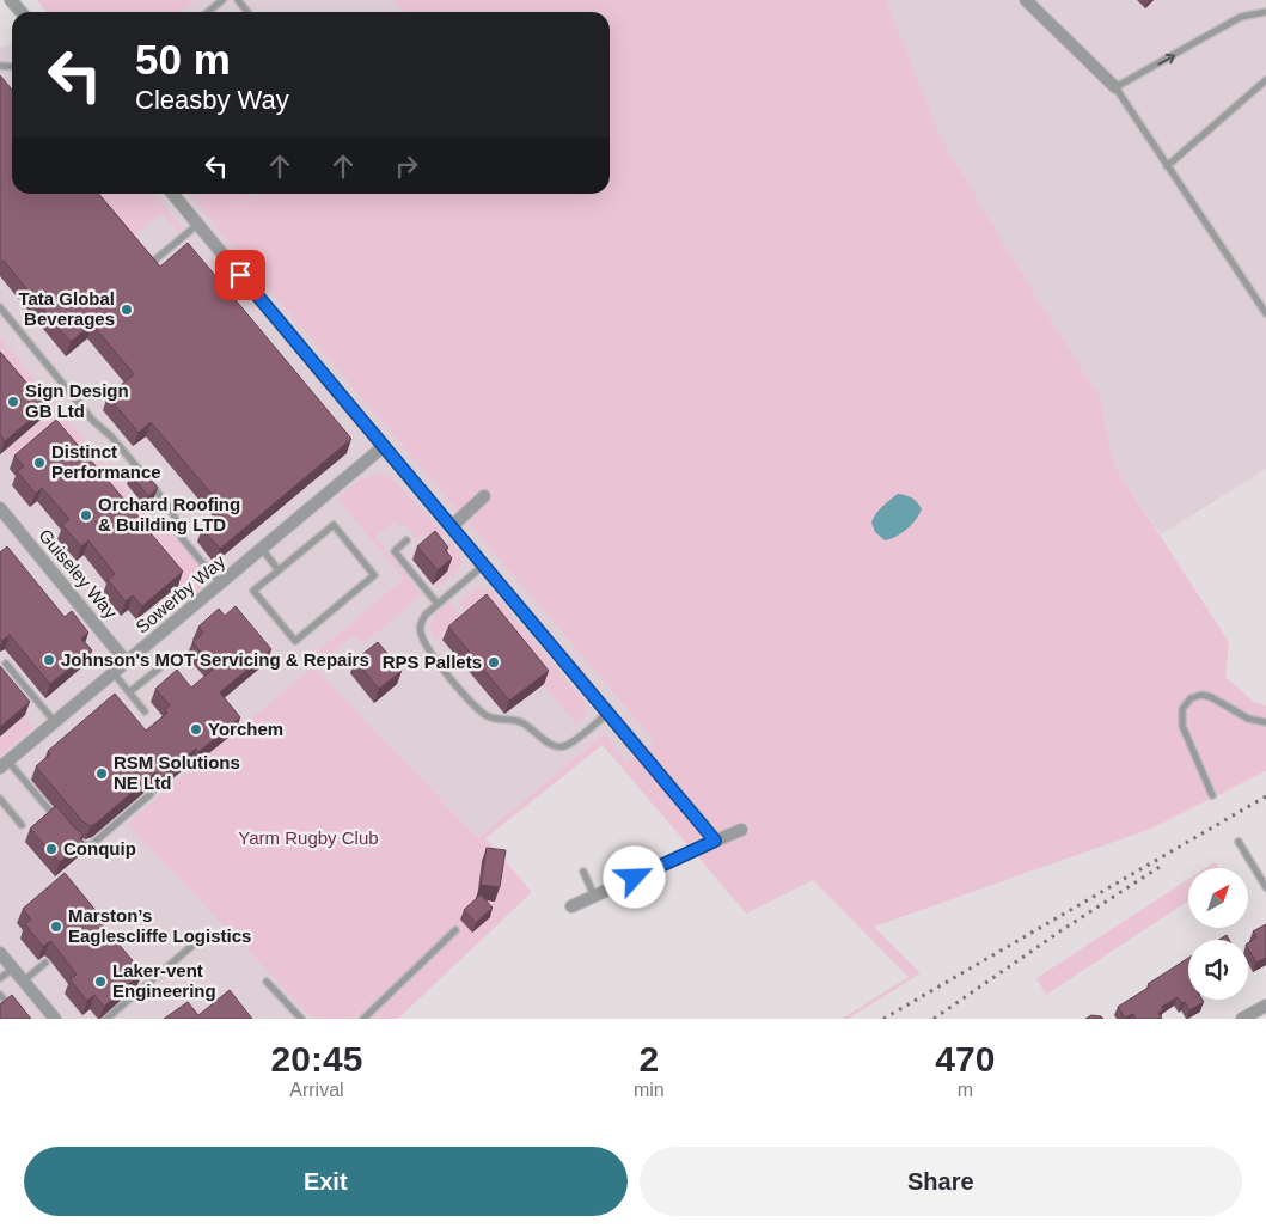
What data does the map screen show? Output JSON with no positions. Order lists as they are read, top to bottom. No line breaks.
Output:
{"streets":{"street":["Guiseley Way","Sowerby Way"]},"crossings":[["Guiseley Way","Sowerby Way"]],"parks":["Yarm Rugby Club"],"places":["Tata Global Beverages","Sign Design GB Ltd","Distinct Performance","Orchard Roofing & Building LTD","Johnson's MOT Servicing & Repairs","RPS Pallets","Yorchem","RSM Solutions NE Ltd","Conquip","Marston’s Eaglescliffe Logistics","Laker-vent Engineering"],"north":"top right","page":{"turn":["50 m","Cleasby Way"],"eta":["20:45","Arrival","2","min","470","m"],"buttons":["Exit","Share"]}}
